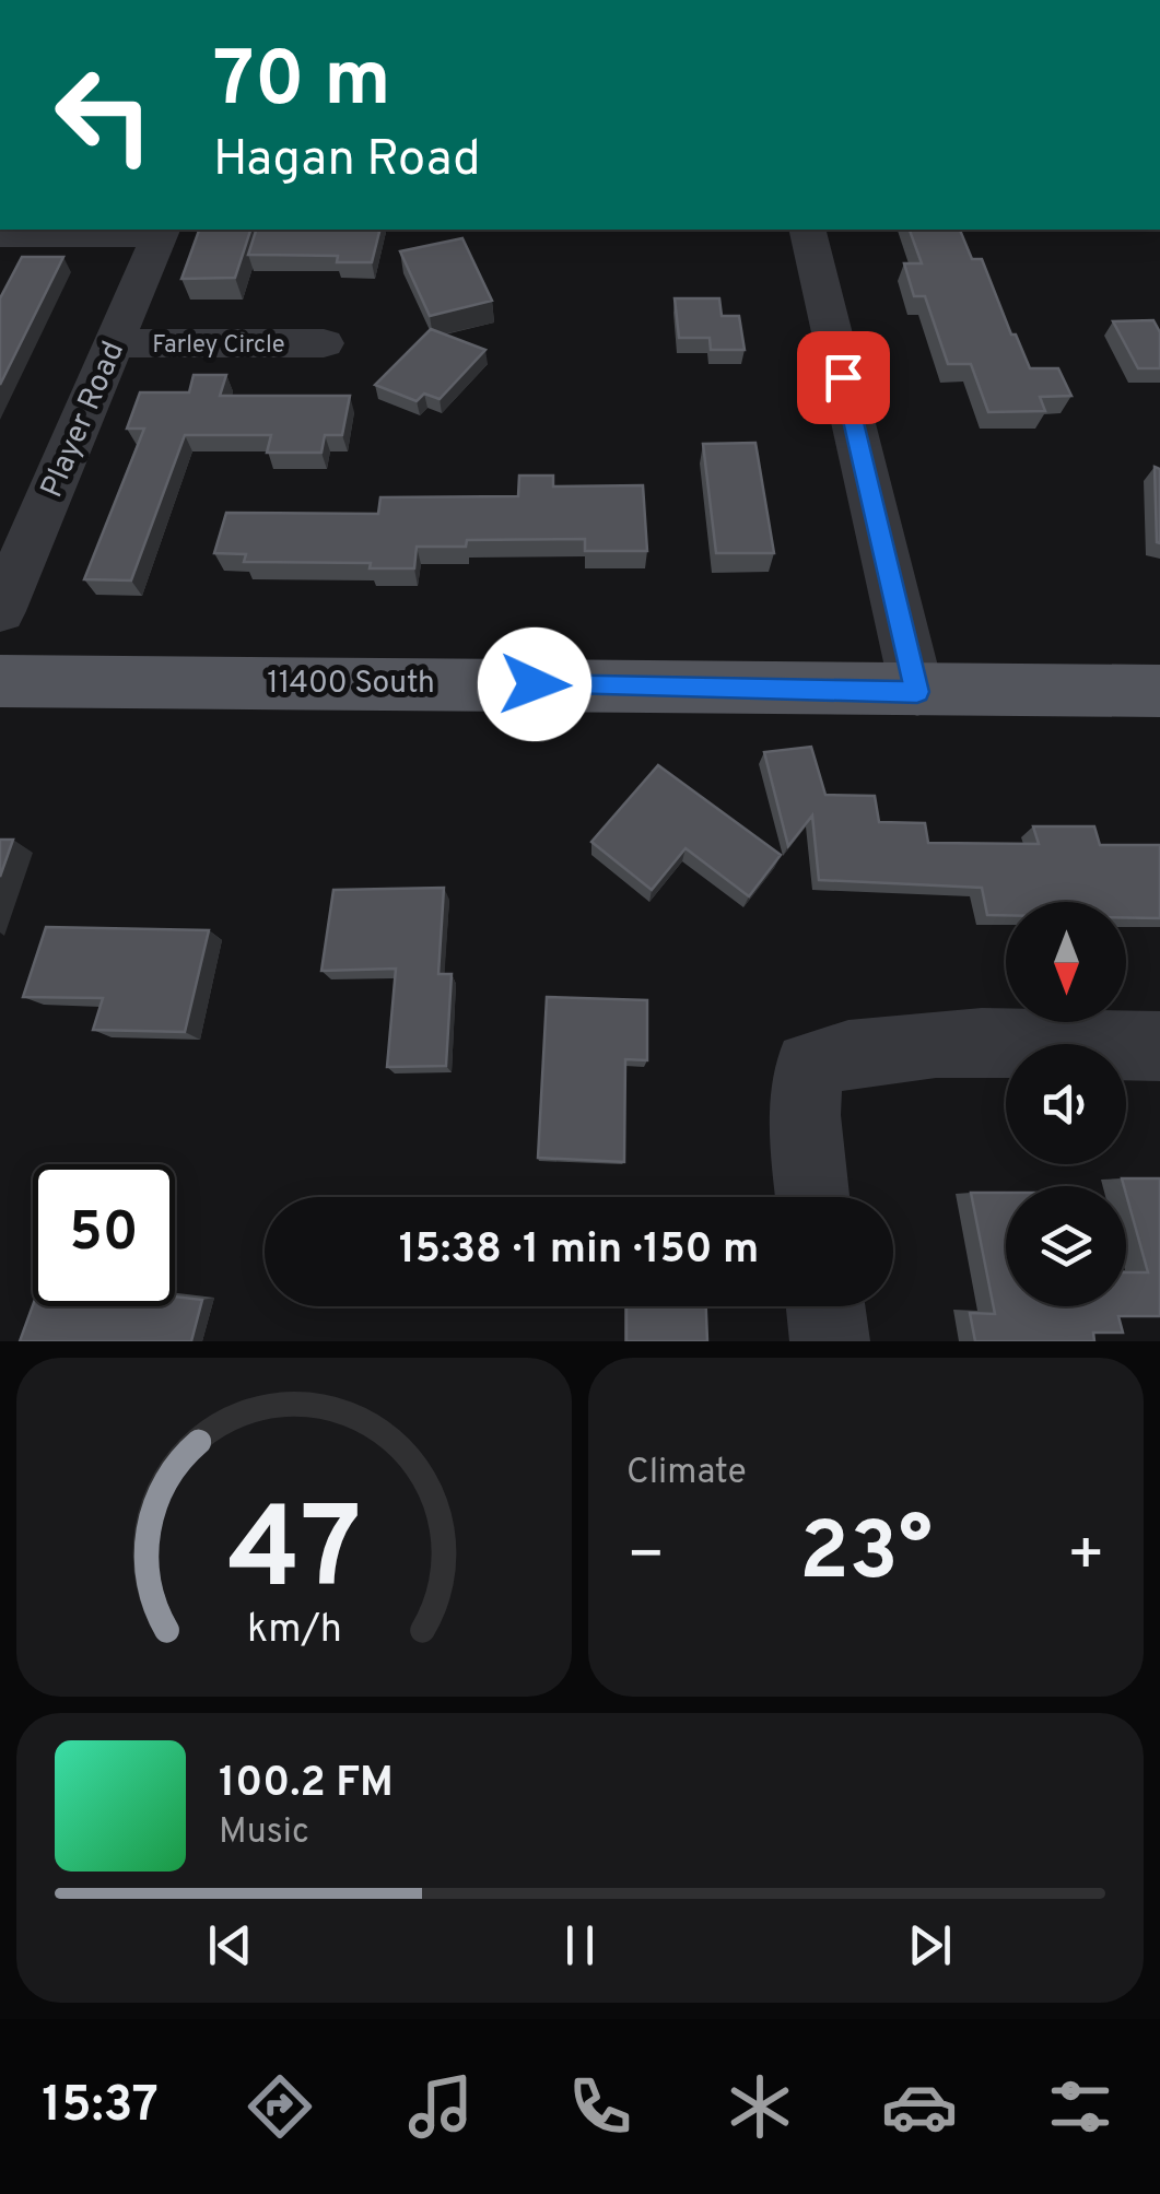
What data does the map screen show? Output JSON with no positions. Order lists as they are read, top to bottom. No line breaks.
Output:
{"streets":{"main road":["11400 South"],"street":["Farley Circle","Player Road"]},"crossings":[["Farley Circle","Player Road"]],"north":"bottom","page":{"turn":["70 m","Hagan Road"],"limit":"50","trip":"15:38 · 1 min · 150 m","tile":"Climate","heat":["−","23°","+"],"song":["100.2 FM","Music"],"tabs":"15:37","gauge":["47","km/h"]}}
